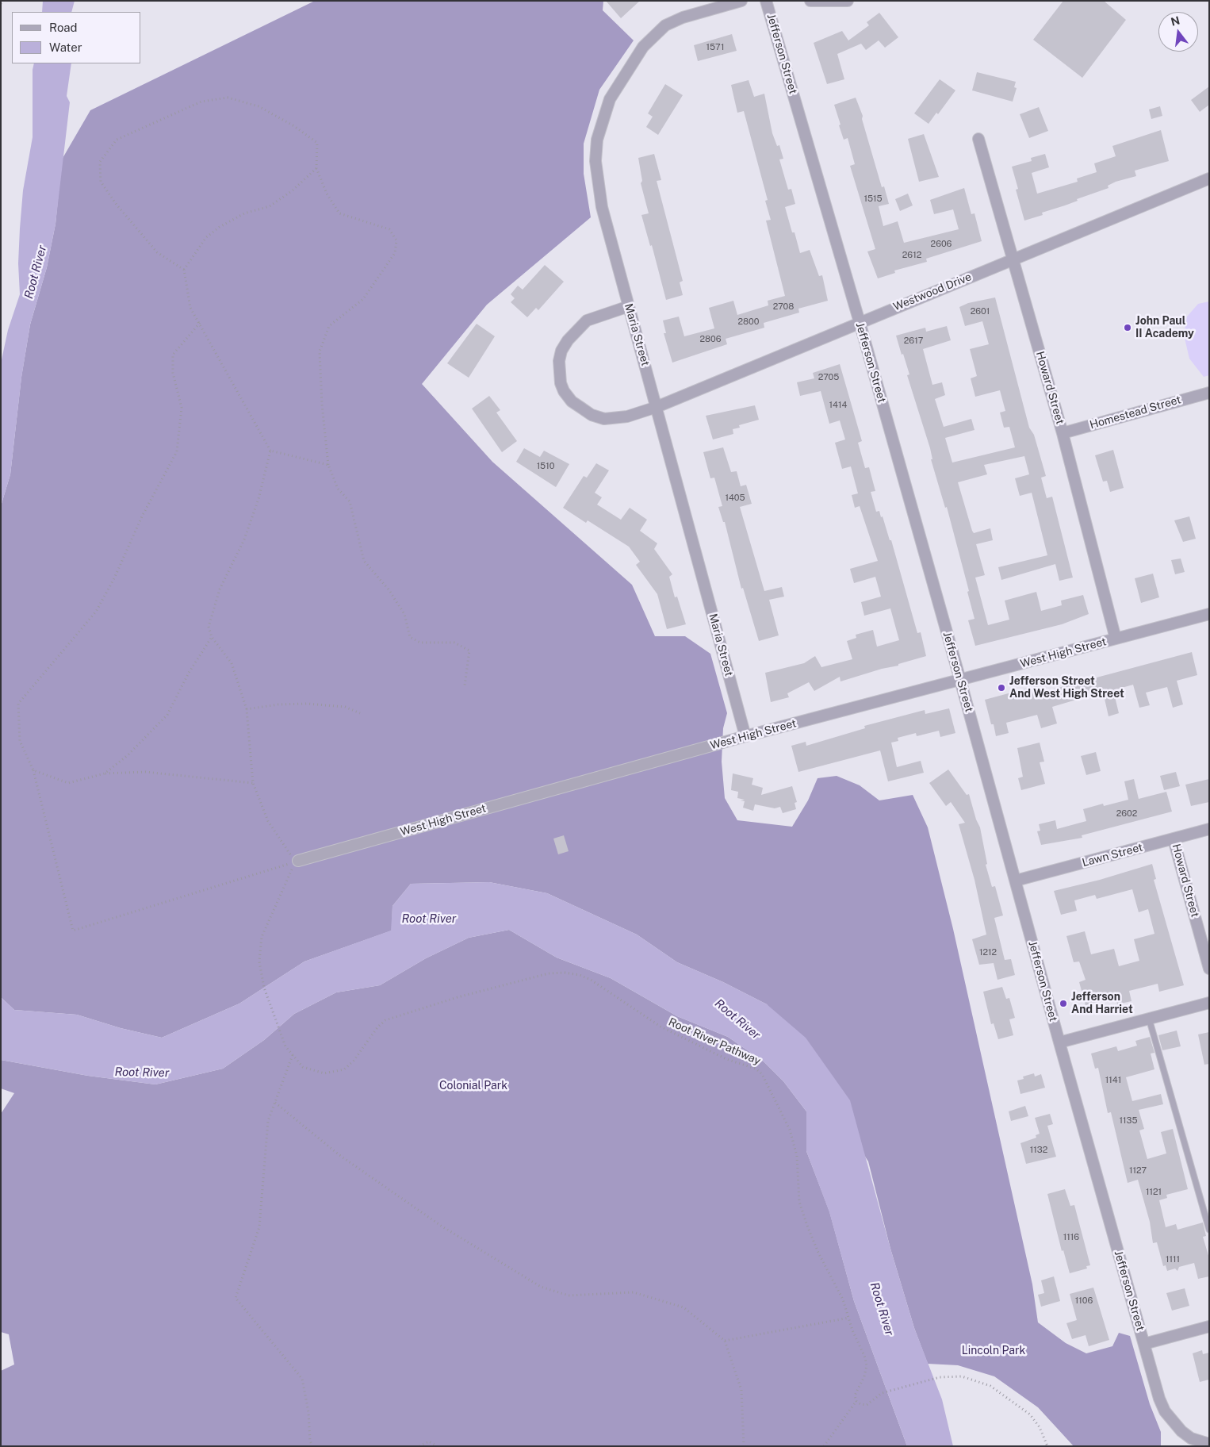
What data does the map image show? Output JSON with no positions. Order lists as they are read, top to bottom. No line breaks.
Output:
{"streets":{"street":["Jefferson Street","Westwood Drive","Maria Street","Howard Street","Homestead Street","West High Street","Lawn Street"],"path":["Root River Pathway"]},"crossings":[["Jefferson Street","Westwood Drive"],["Jefferson Street","West High Street"],["Jefferson Street","Lawn Street"],["Westwood Drive","Maria Street"],["Westwood Drive","Howard Street"],["Maria Street","West High Street"],["Howard Street","Homestead Street"],["Howard Street","West High Street"],["Howard Street","Lawn Street"],["West High Street","Root River Pathway"]],"water":["Root River"],"parks":["Colonial Park","Lincoln Park"],"places":["John Paul II Academy","Jefferson Street And West High Street","Jefferson And Harriet"],"house_numbers":["1571","1515","2606","2612","2708","2601","2800","2806","2617","2705","1414","1510","1405","2602","1212","1141","1135","1132","1127","1121","1116","1111","1106"],"legend":["Road","Water"],"north":"top"}
